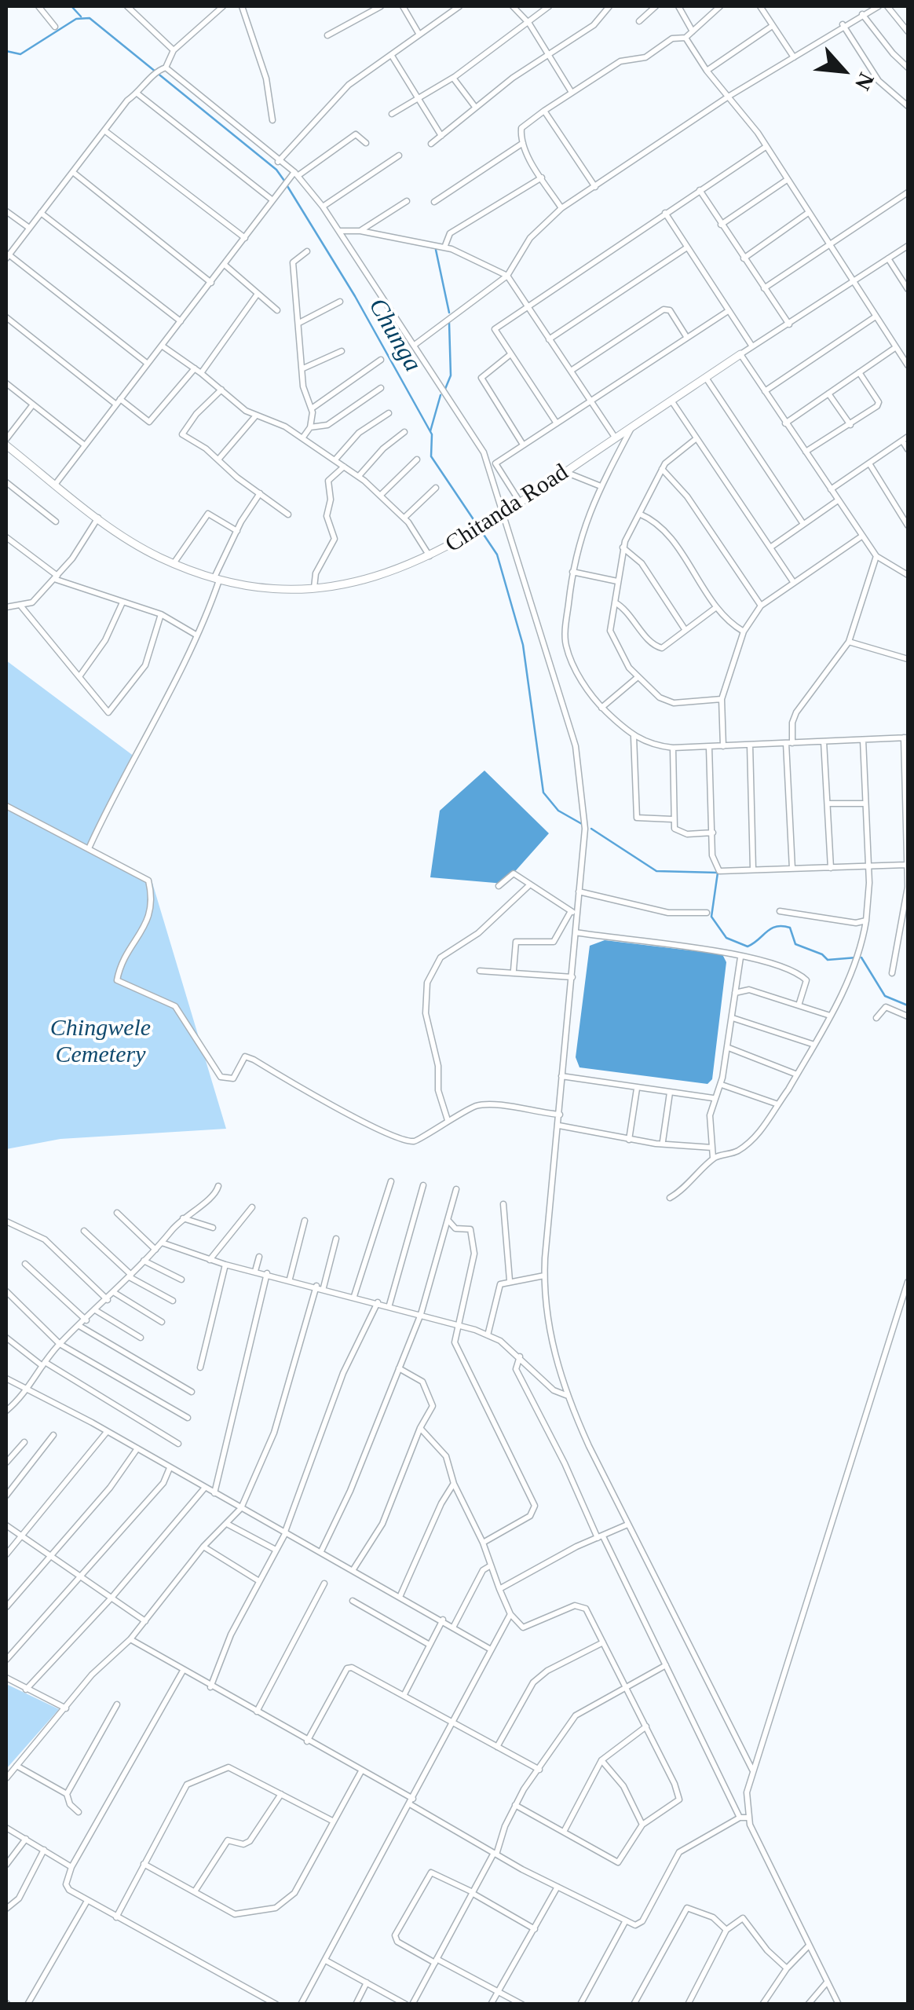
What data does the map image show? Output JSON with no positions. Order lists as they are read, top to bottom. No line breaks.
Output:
{"streets":{"street":["Chitanda Road"]},"water":["Chunga"],"parks":["Chingwele Cemetery"],"north":"bottom right"}
